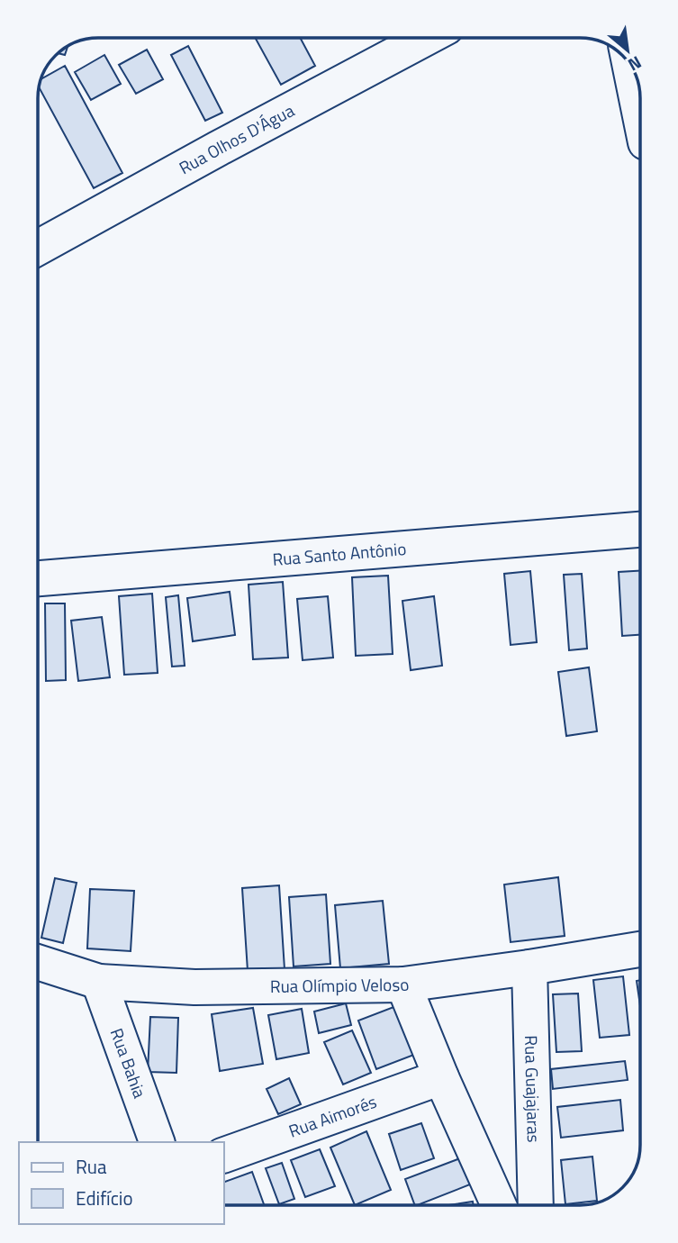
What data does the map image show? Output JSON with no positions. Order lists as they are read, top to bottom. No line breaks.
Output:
{"streets":{"street":["Rua Olhos D'Água","Rua Santo Antônio","Rua Olímpio Veloso","Rua Bahia","Rua Guajajaras","Rua Aimorés"]},"crossings":[["Rua Olímpio Veloso","Rua Bahia"],["Rua Olímpio Veloso","Rua Guajajaras"]],"legend":["Rua","Edifício"],"north":"bottom right"}
